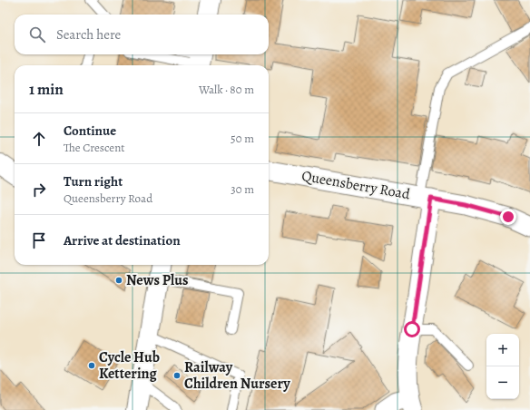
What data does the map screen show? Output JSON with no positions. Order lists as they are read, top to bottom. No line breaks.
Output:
{"streets":{"street":["Queensberry Road"]},"places":["News Plus","Cycle Hub Kettering","Railway Children Nursery"],"page":{"search":"Search here","heading":["1 min","Walk · 80 m"],"list":[["Continue","The Crescent","50 m"],["Turn right","Queensberry Road","30 m"],"Arrive at destination"],"map_buttons":["+","−"]}}
